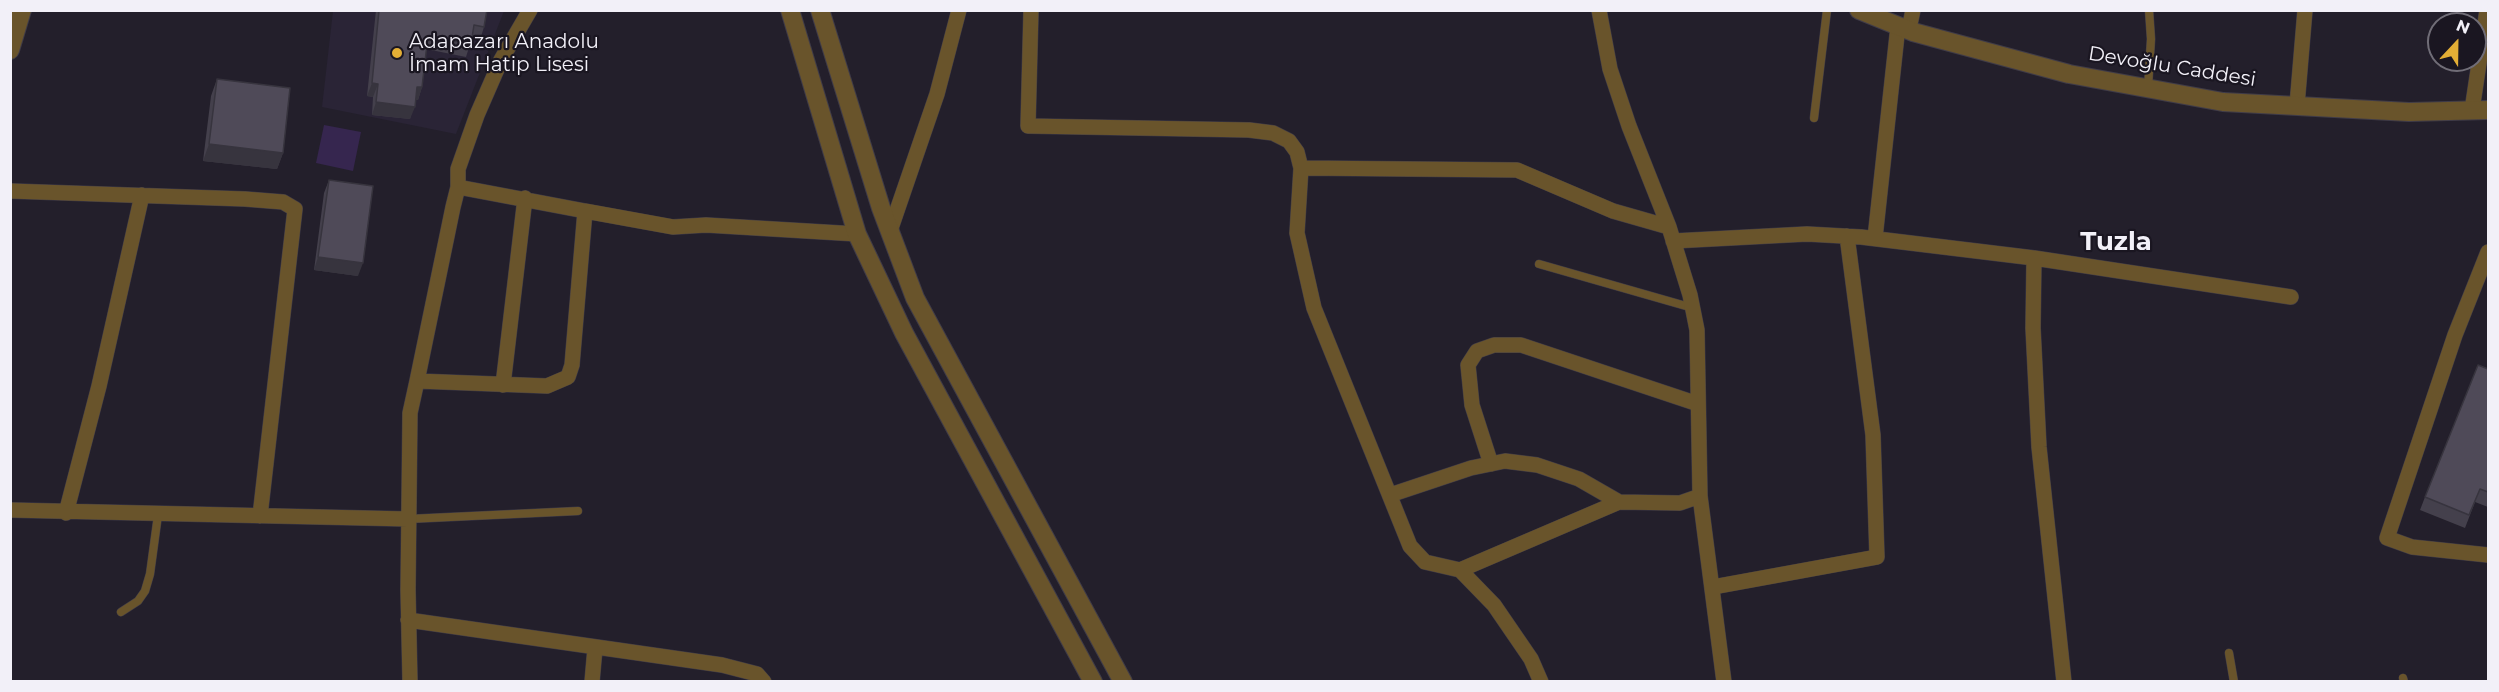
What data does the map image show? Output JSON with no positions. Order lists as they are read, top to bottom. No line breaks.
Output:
{"streets":{"street":["Devoğlu Caddesi"]},"districts":["Tuzla"],"places":["Adapazarı Anadolu İmam Hatip Lisesi"],"north":"top"}
